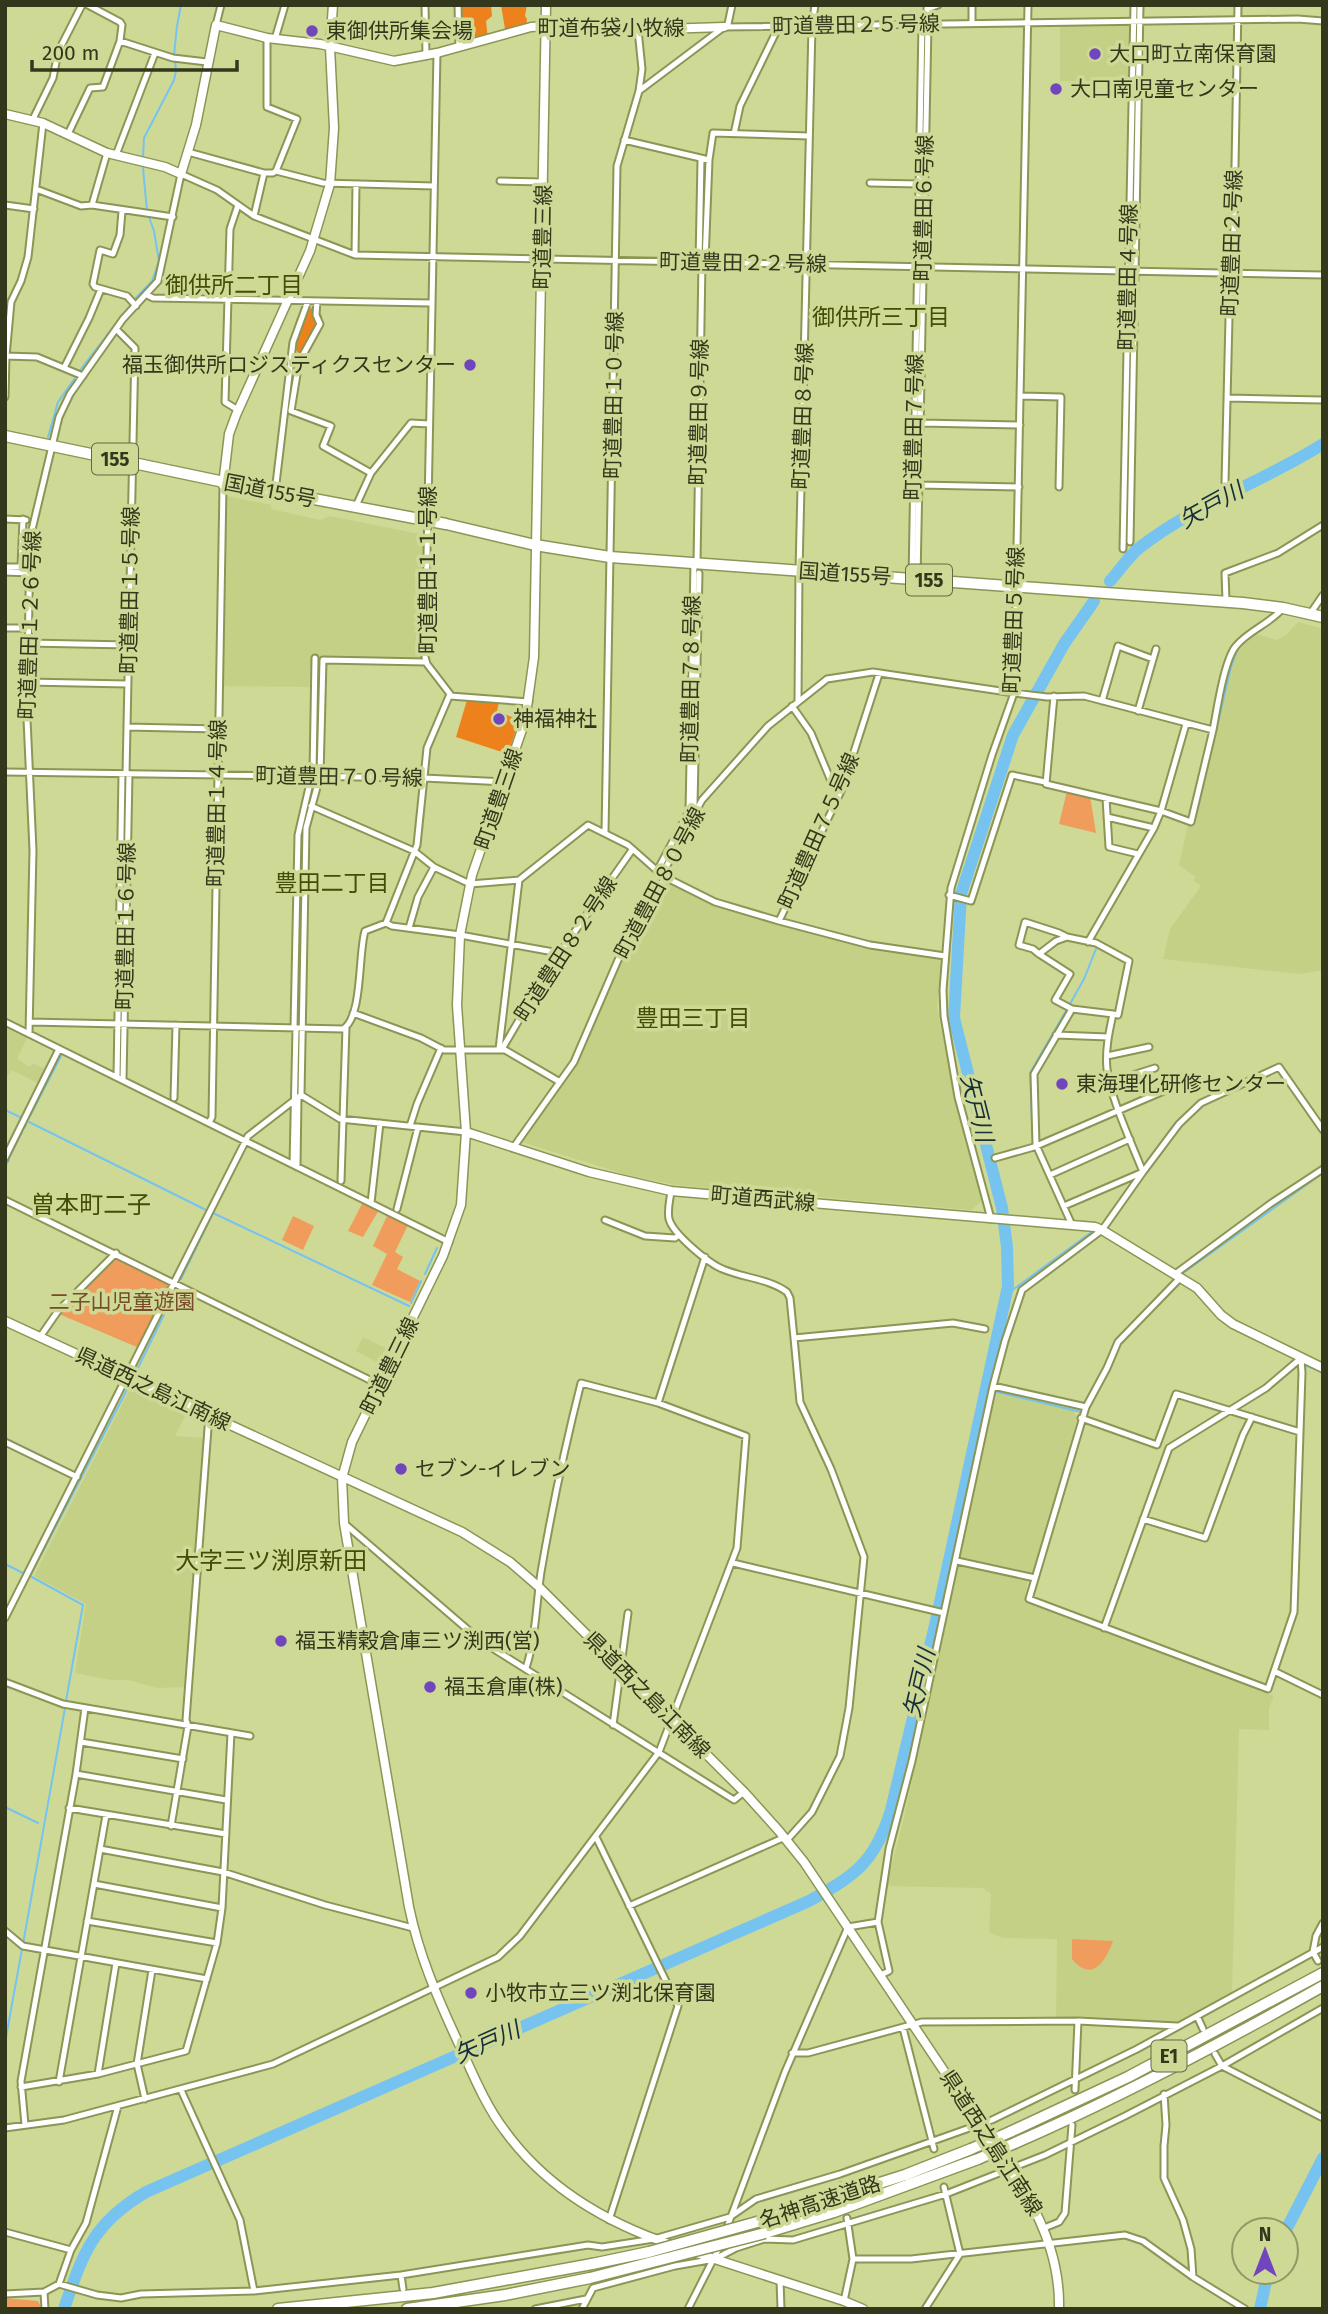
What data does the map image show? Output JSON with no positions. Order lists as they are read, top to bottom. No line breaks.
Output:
{"streets":{"highway":["155","国道155号","E1","名神高速道路"],"street":["町道豊田２５号線","町道布袋小牧線","町道豊田６号線","町道豊三線","町道豊田２号線","町道豊田２２号線","町道豊田４号線","町道豊田１０号線","町道豊田９号線","町道豊田８号線","町道豊田７号線","町道豊田１１号線","町道豊田１５号線","町道豊田５号線","町道豊田１２６号線","町道豊田７８号線","町道豊田７０号線","町道豊田１４号線","町道豊田７５号線","町道豊田８０号線","町道豊田８２号線","町道西武線","県道西之島江南線"]},"crossings":[["町道豊田２５号線","町道布袋小牧線"],["町道豊田２５号線","町道豊田６号線"],["町道豊田２５号線","町道豊田２号線"],["町道豊田２５号線","町道豊田４号線"],["町道豊田２５号線","町道豊田８号線"],["町道豊田２５号線","町道豊田７号線"],["町道豊田２５号線","町道豊田５号線"],["町道布袋小牧線","町道豊三線"],["町道布袋小牧線","町道豊田１０号線"],["町道布袋小牧線","町道豊田１１号線"],["町道豊田６号線","町道豊田２２号線"],["町道豊田６号線","町道豊田７号線"],["町道豊田６号線","国道155号"],["町道豊三線","町道豊田２２号線"],["町道豊三線","国道155号"],["町道豊三線","町道豊田７０号線"],["町道豊三線","町道西武線"],["町道豊三線","県道西之島江南線"],["町道豊田２号線","町道豊田２２号線"],["町道豊田２２号線","町道豊田４号線"],["町道豊田２２号線","町道豊田１０号線"],["町道豊田２２号線","町道豊田９号線"],["町道豊田２２号線","町道豊田８号線"],["町道豊田２２号線","町道豊田７号線"],["町道豊田２２号線","町道豊田１１号線"],["町道豊田２２号線","町道豊田５号線"],["町道豊田２２号線","町道豊田１２６号線"],["町道豊田１０号線","国道155号"],["町道豊田１０号線","町道豊田７５号線"],["町道豊田９号線","国道155号"],["町道豊田９号線","町道豊田７８号線"],["町道豊田８号線","国道155号"],["町道豊田８号線","町道豊田８０号線"],["町道豊田７号線","国道155号"],["国道155号","町道豊田１１号線"],["国道155号","町道豊田１５号線"],["国道155号","町道豊田５号線"],["国道155号","町道豊田１２６号線"],["国道155号","町道豊田７８号線"],["国道155号","町道豊田１４号線"],["町道豊田１５号線","町道豊田１２６号線"],["町道豊田１５号線","町道豊田７０号線"],["町道豊田５号線","町道豊田８０号線"],["町道豊田５号線","町道西武線"],["町道豊田１２６号線","町道豊田７０号線"],["町道豊田７８号線","町道豊田７５号線"],["町道豊田７０号線","町道豊田１４号線"],["町道豊田７５号線","町道豊田８０号線"],["町道豊田７５号線","町道豊田８２号線"],["町道豊田８０号線","町道西武線"]],"districts":["御供所二丁目","御供所三丁目","豊田二丁目","豊田三丁目","曽本町二子","大字三ツ渕原新田"],"water":["矢戸川"],"parks":["二子山児童遊園"],"places":["東御供所集会場","大口町立南保育園","大口南児童センター","福玉御供所ロジスティクスセンター","神福神社","東海理化研修センター","セブン-イレブン","福玉精穀倉庫三ツ渕西(営)","福玉倉庫(株)","小牧市立三ツ渕北保育園"],"scale_bar":"200 m","north":"top"}
